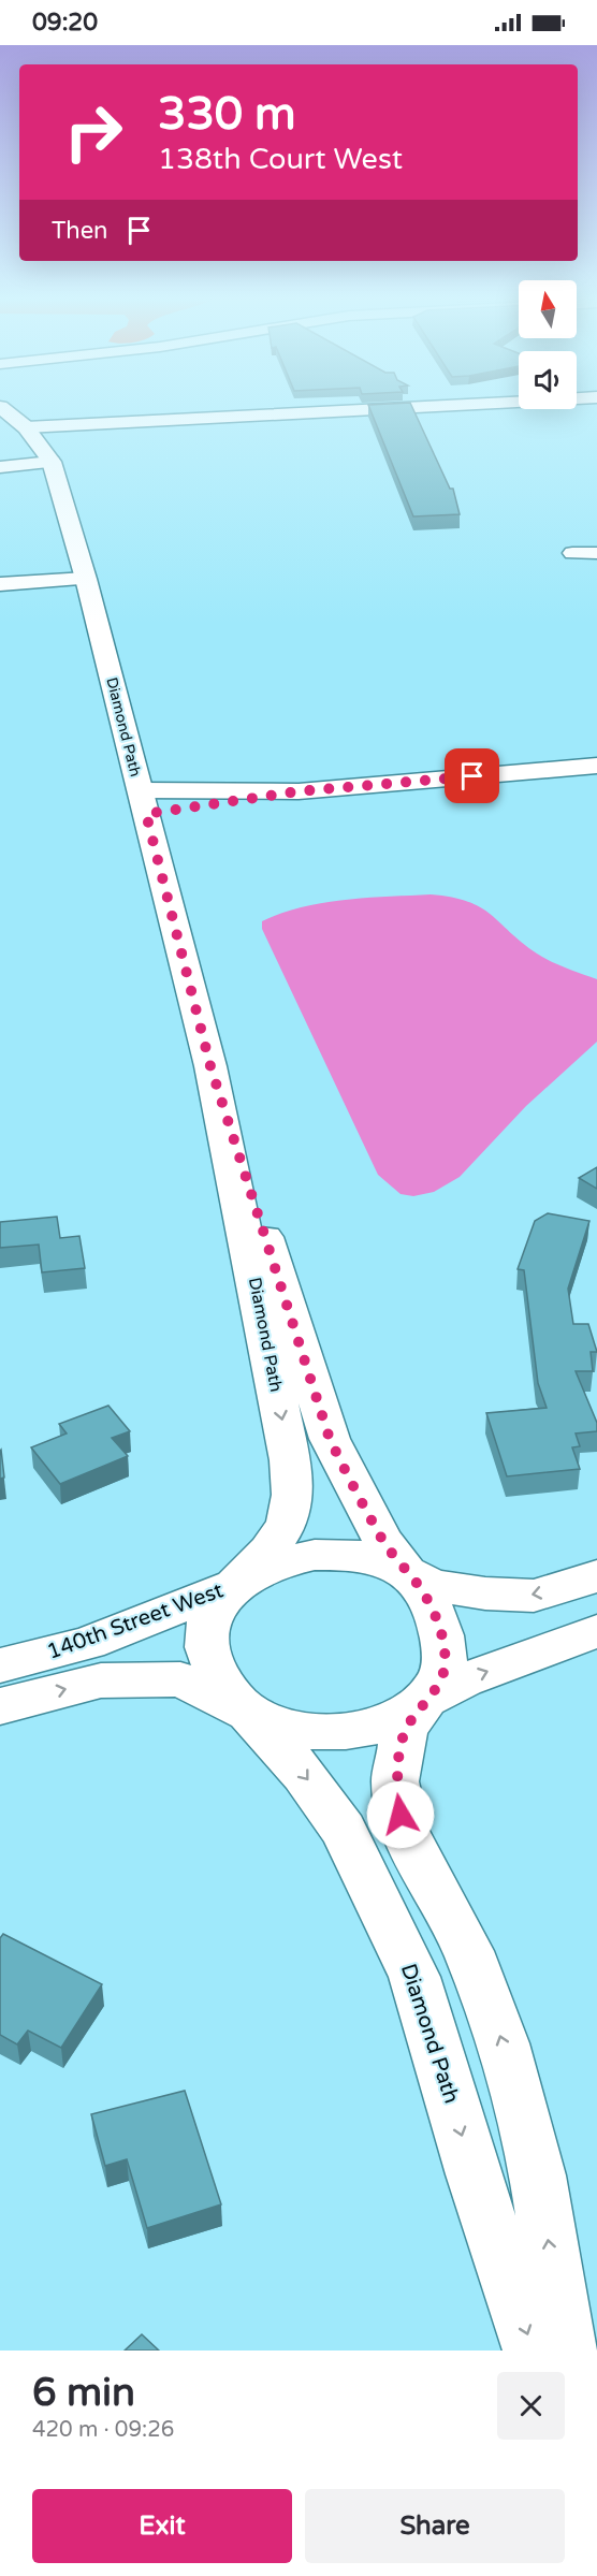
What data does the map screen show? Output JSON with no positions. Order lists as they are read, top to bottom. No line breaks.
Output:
{"streets":{"street":["Diamond Path","140th Street West"]},"crossings":[["Diamond Path","140th Street West"]],"north":"top","page":{"status":"09:20","turn":["330 m","138th Court West"],"then":"Then","heading":["6 min","420 m · 09:26"],"buttons":["Exit","Share"]}}
